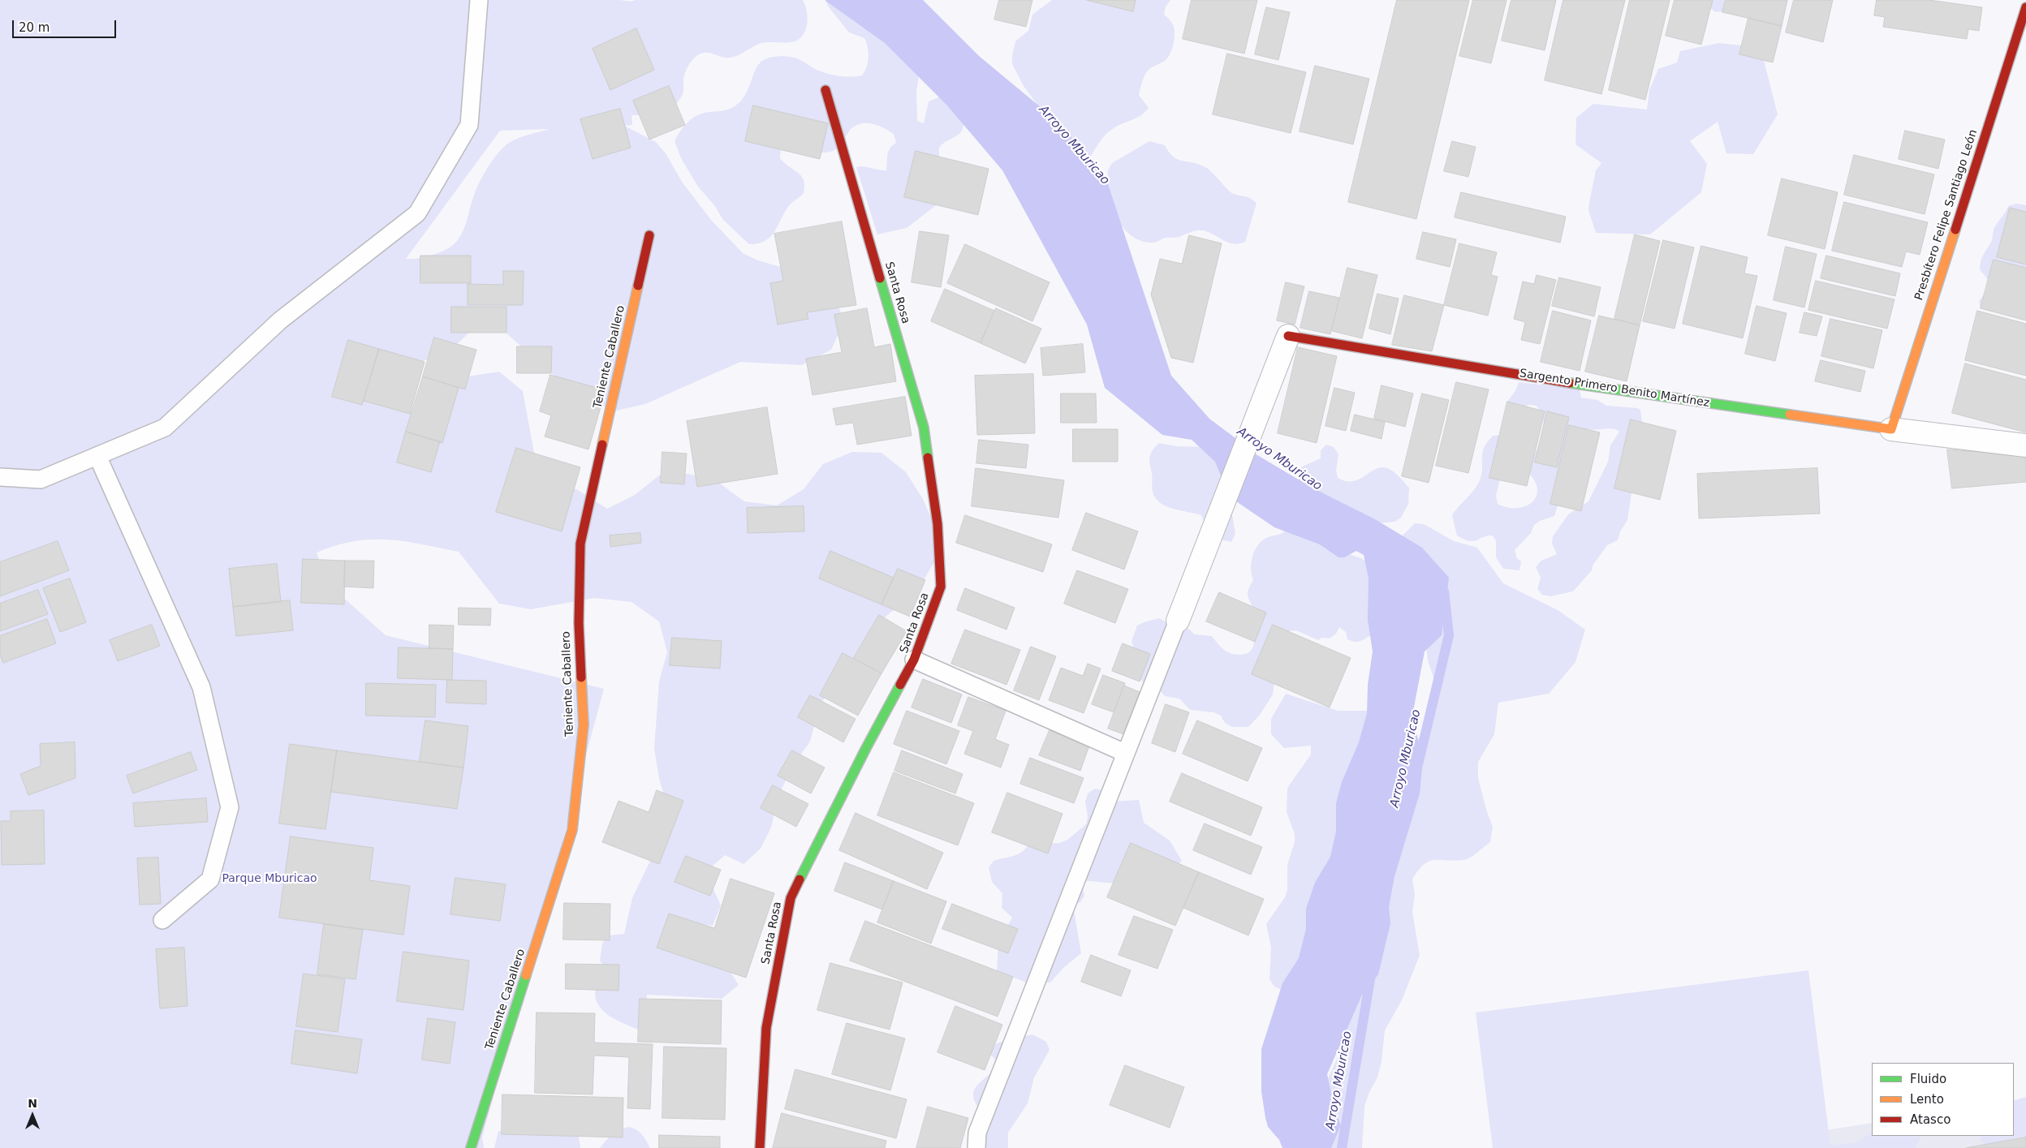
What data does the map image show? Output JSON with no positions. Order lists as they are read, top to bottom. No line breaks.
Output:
{"streets":{"street":["Presbítero Felipe Santiago León","Santa Rosa","Teniente Caballero","Sargento Primero Benito Martínez"]},"crossings":[["Presbítero Felipe Santiago León","Sargento Primero Benito Martínez"]],"water":["Arroyo Mburicao"],"parks":["Parque Mburicao"],"legend":["Fluido","Lento","Atasco"],"scale_bar":"20 m","north":"top"}
